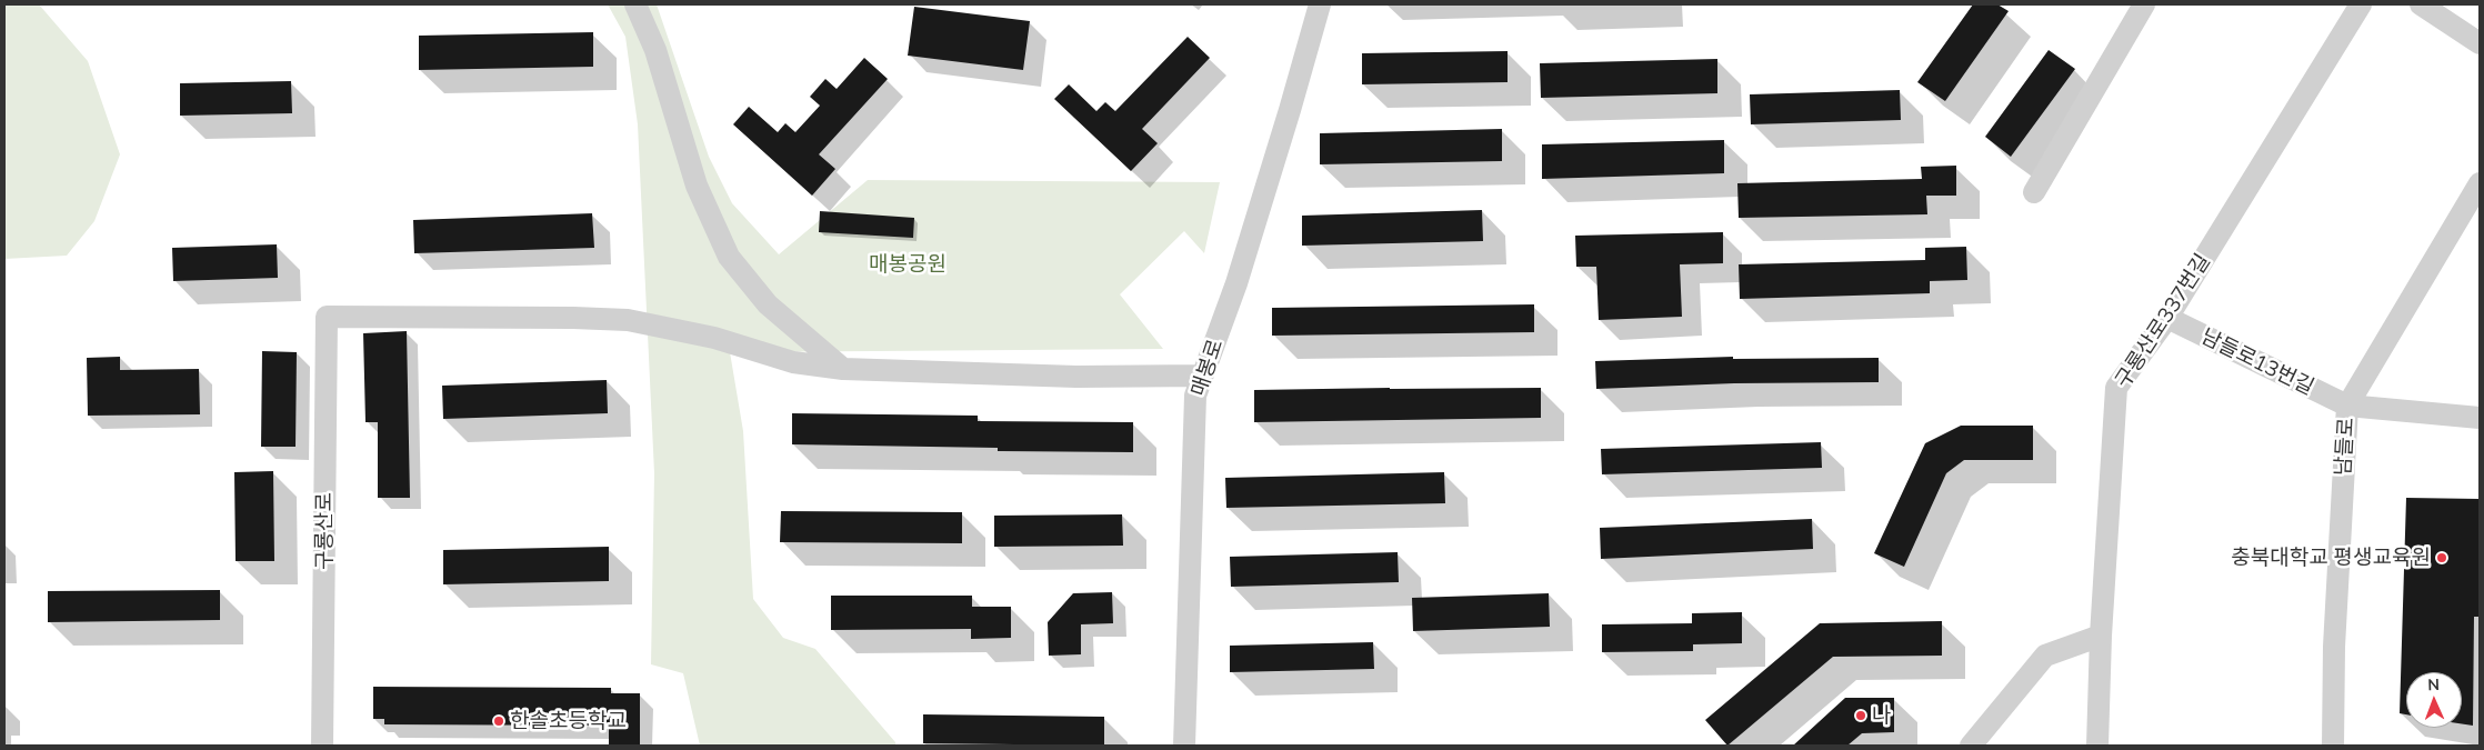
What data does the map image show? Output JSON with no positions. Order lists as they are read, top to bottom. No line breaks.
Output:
{"streets":{"street":["구룡산로337번길","남들로13번길","매봉로","남들로","구룡산로"]},"crossings":[["구룡산로337번길","남들로13번길"],["남들로13번길","남들로"]],"parks":["매봉공원"],"places":["충북대학교 평생교육원","나","한솔초등학교"],"north":"top"}
